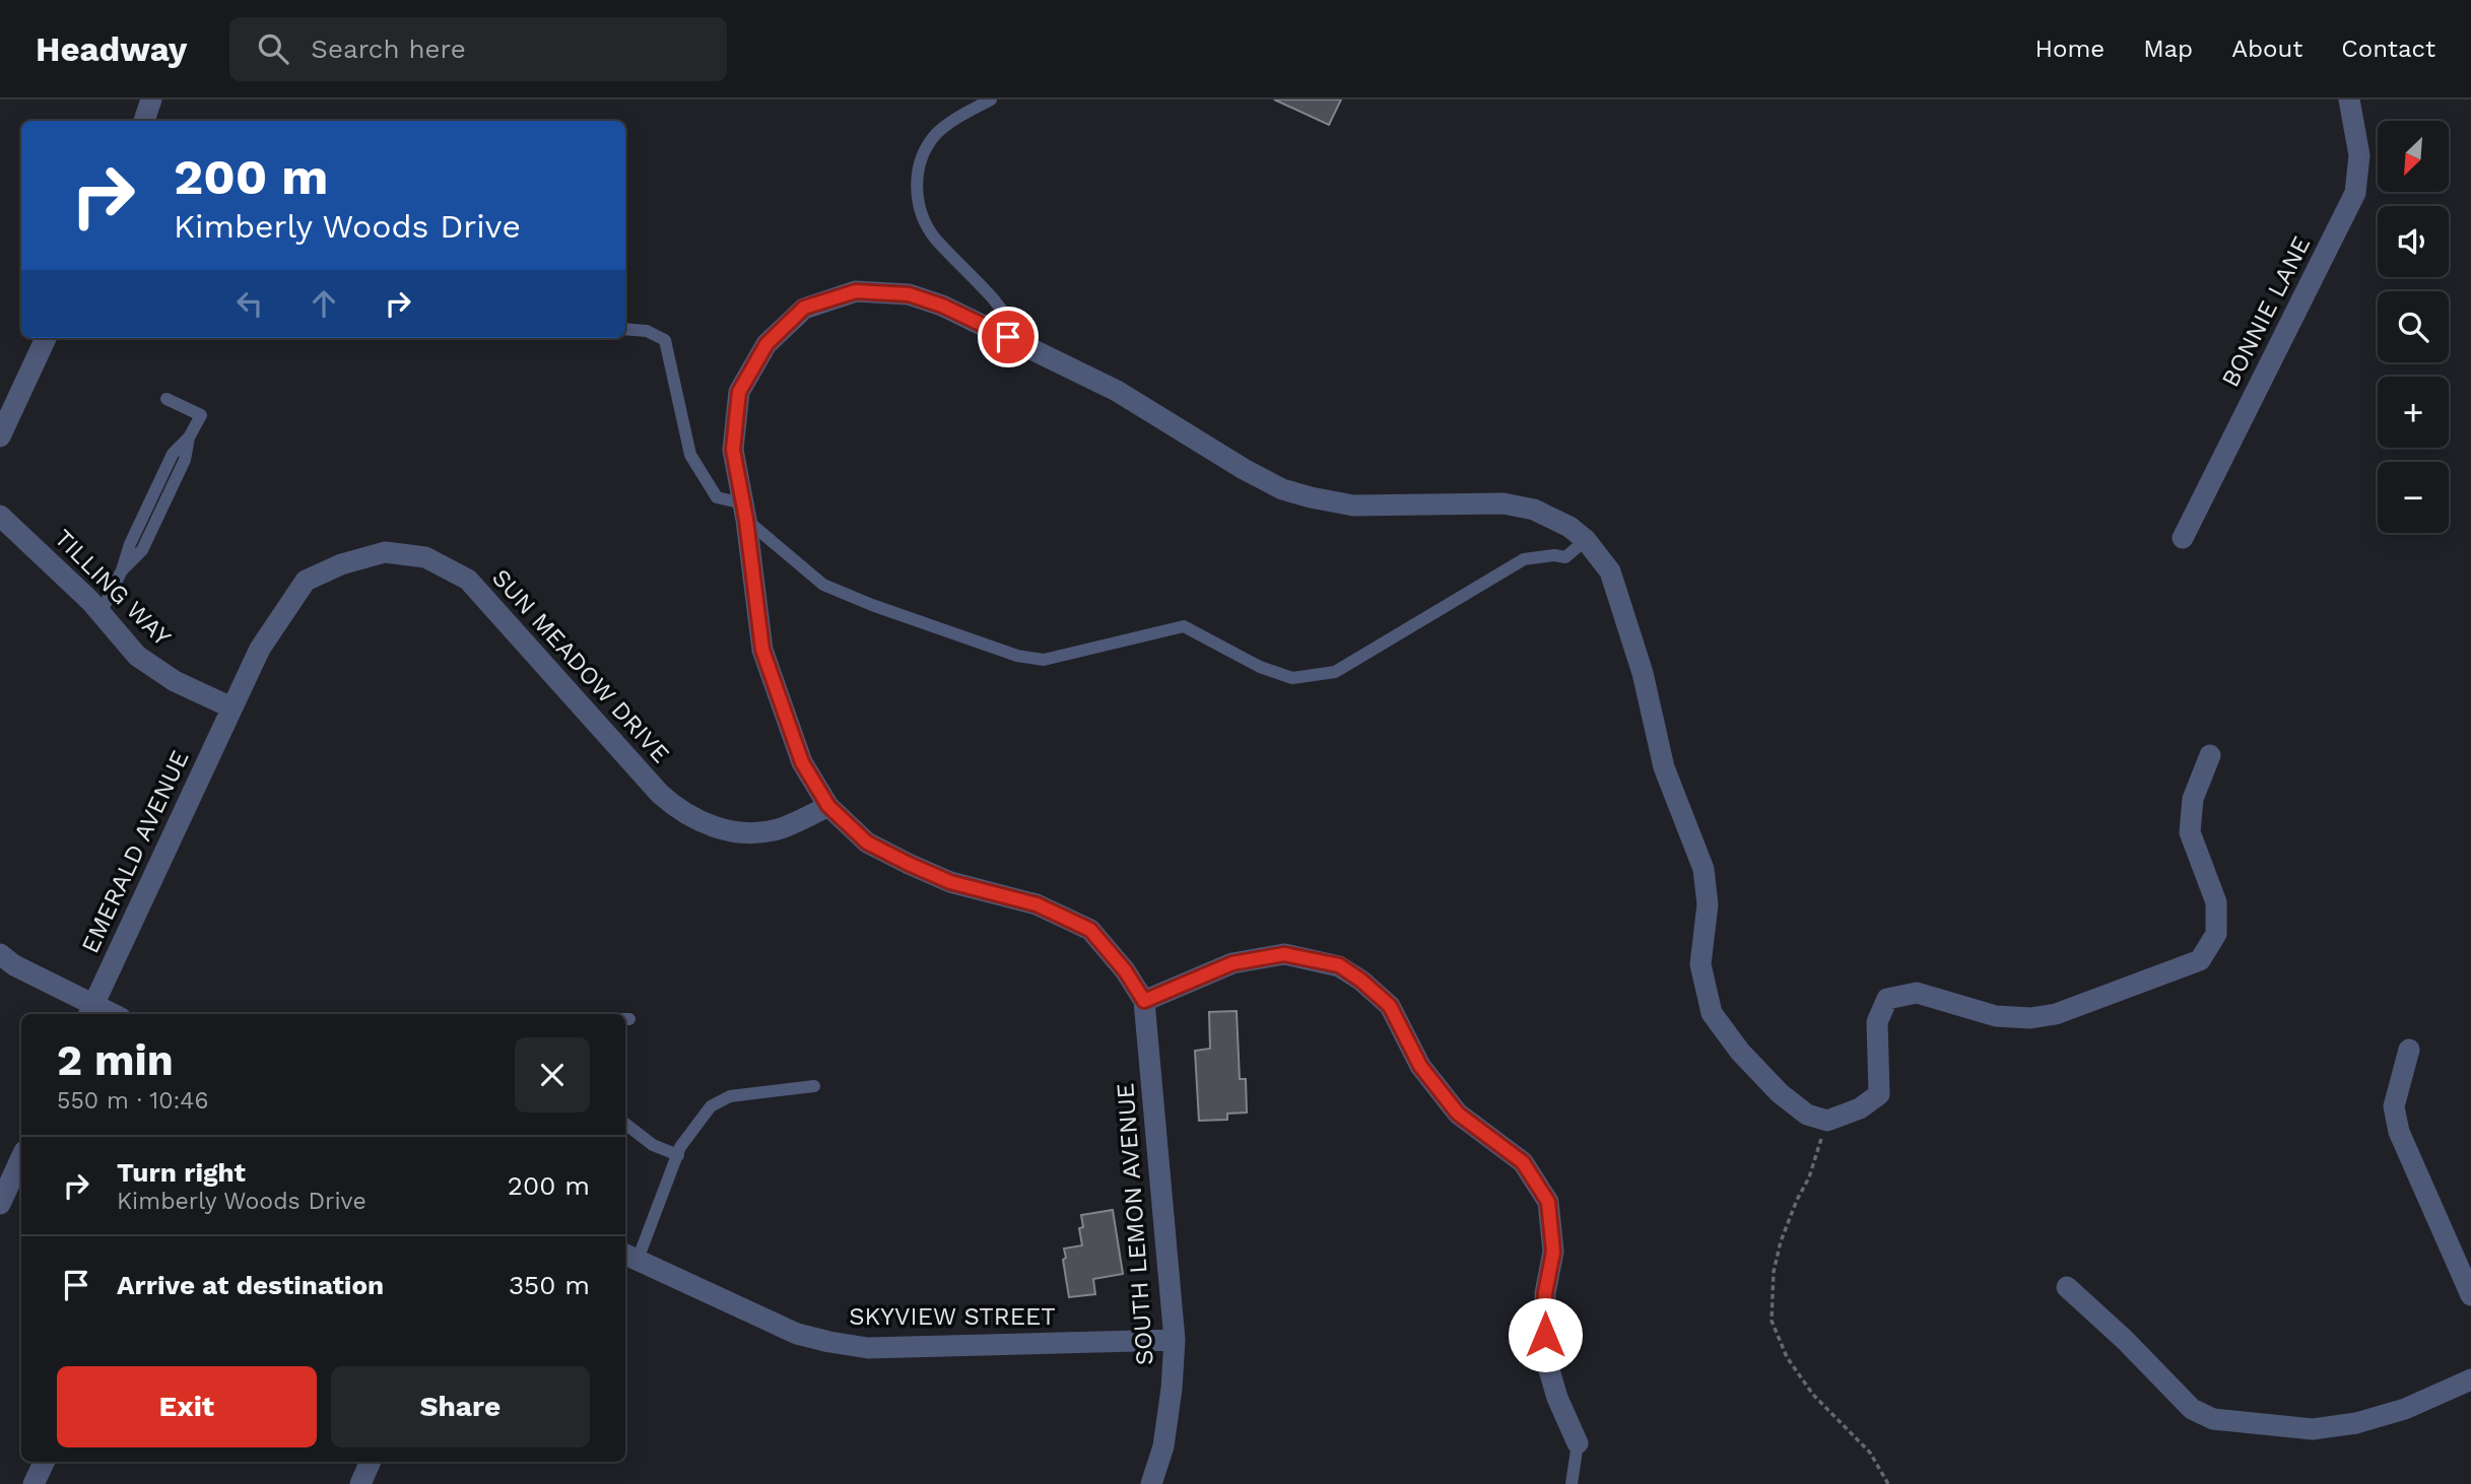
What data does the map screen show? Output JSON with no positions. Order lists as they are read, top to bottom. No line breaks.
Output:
{"streets":{"street":["BONNIE LANE","TILLING WAY","SUN MEADOW DRIVE","EMERALD AVENUE","SOUTH LEMON AVENUE","SKYVIEW STREET"]},"crossings":[["TILLING WAY","SUN MEADOW DRIVE"],["TILLING WAY","EMERALD AVENUE"],["SUN MEADOW DRIVE","EMERALD AVENUE"],["SOUTH LEMON AVENUE","SKYVIEW STREET"]],"north":"bottom left","page":{"header":"Headway","search":"Search here","nav":["Home","Map","About","Contact"],"map_buttons":["+","−"],"turn":["200 m","Kimberly Woods Drive"],"heading":["2 min","550 m · 10:46"],"list":[{"name":"Turn right","note":"Kimberly Woods Drive","value":"200 m"},{"name":"Arrive at destination","value":"350 m"}],"buttons":["Exit","Share"]}}
